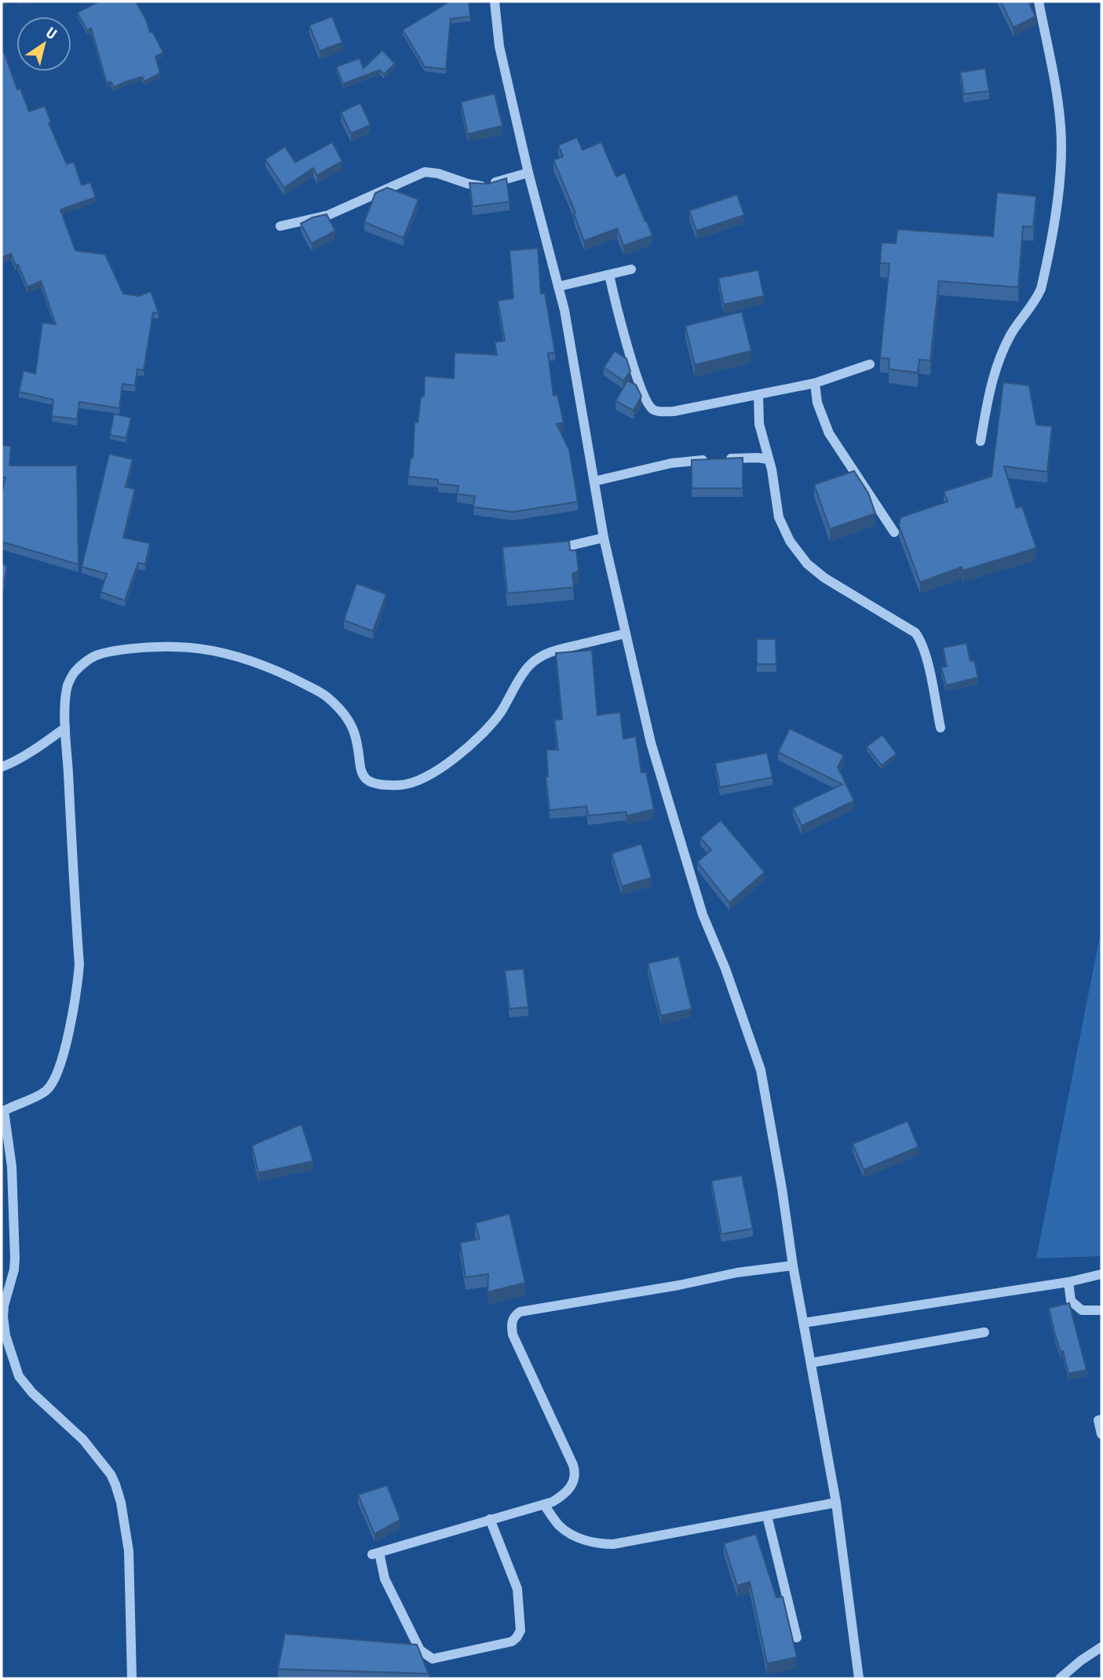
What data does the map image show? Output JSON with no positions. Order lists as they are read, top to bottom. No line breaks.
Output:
{"north":"top right"}
